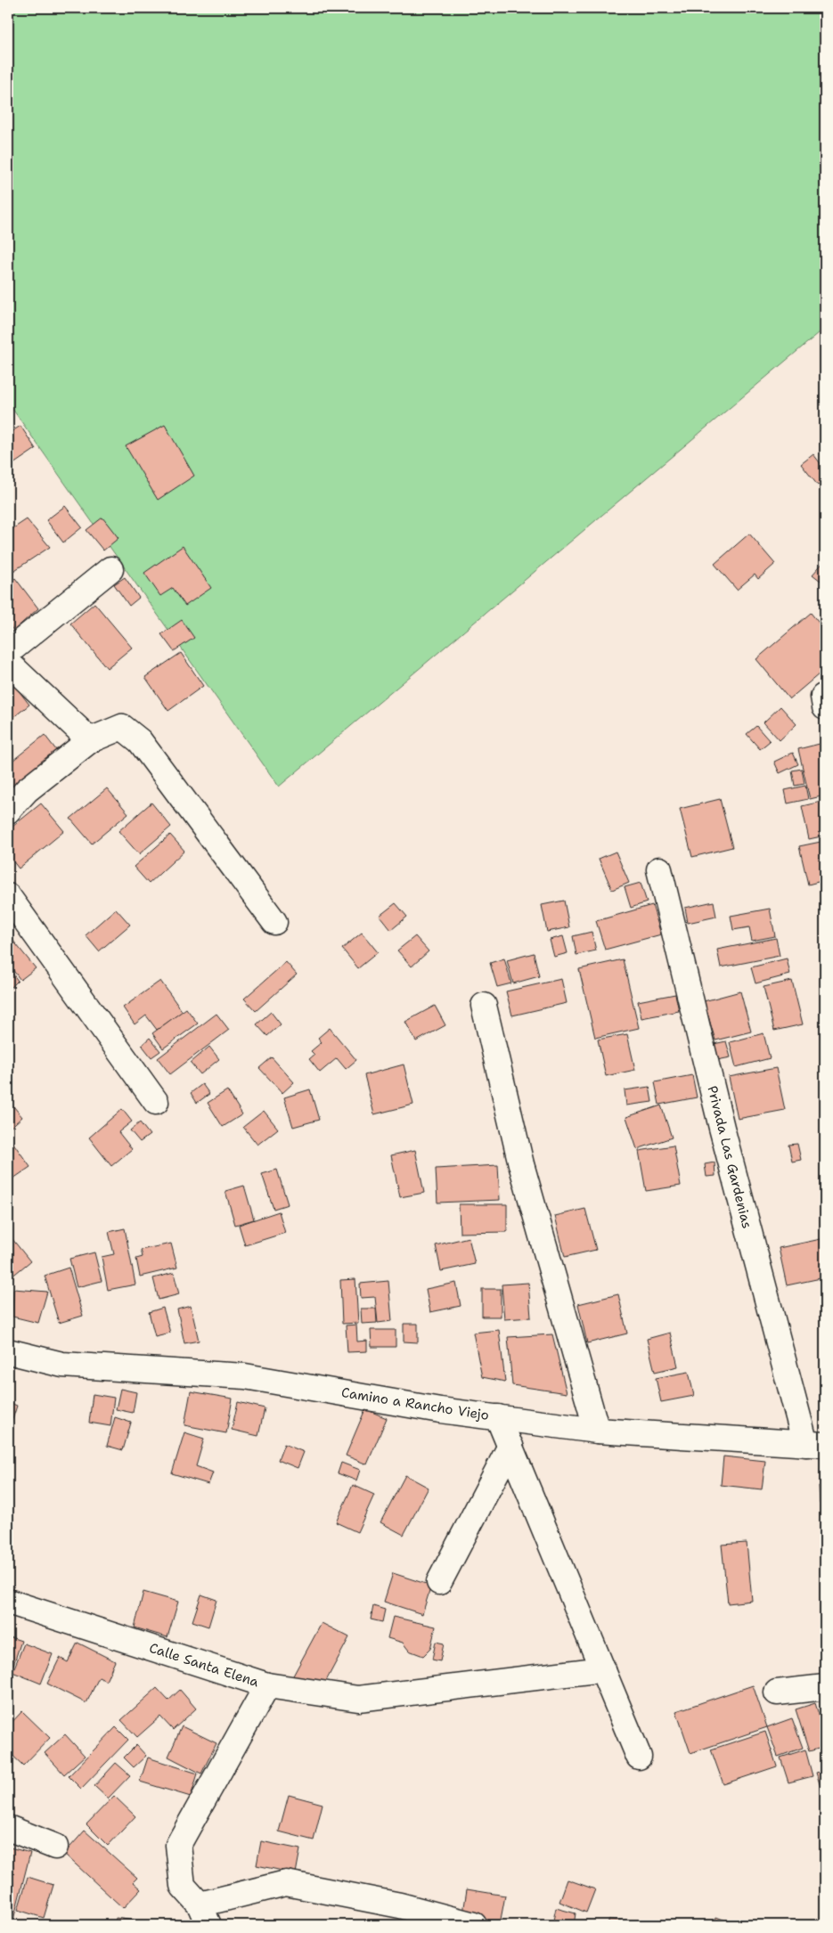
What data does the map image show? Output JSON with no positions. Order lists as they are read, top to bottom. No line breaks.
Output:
{"streets":{"street":["Privada Las Gardenias","Camino a Rancho Viejo","Calle Santa Elena"]},"crossings":[["Privada Las Gardenias","Camino a Rancho Viejo"]]}
